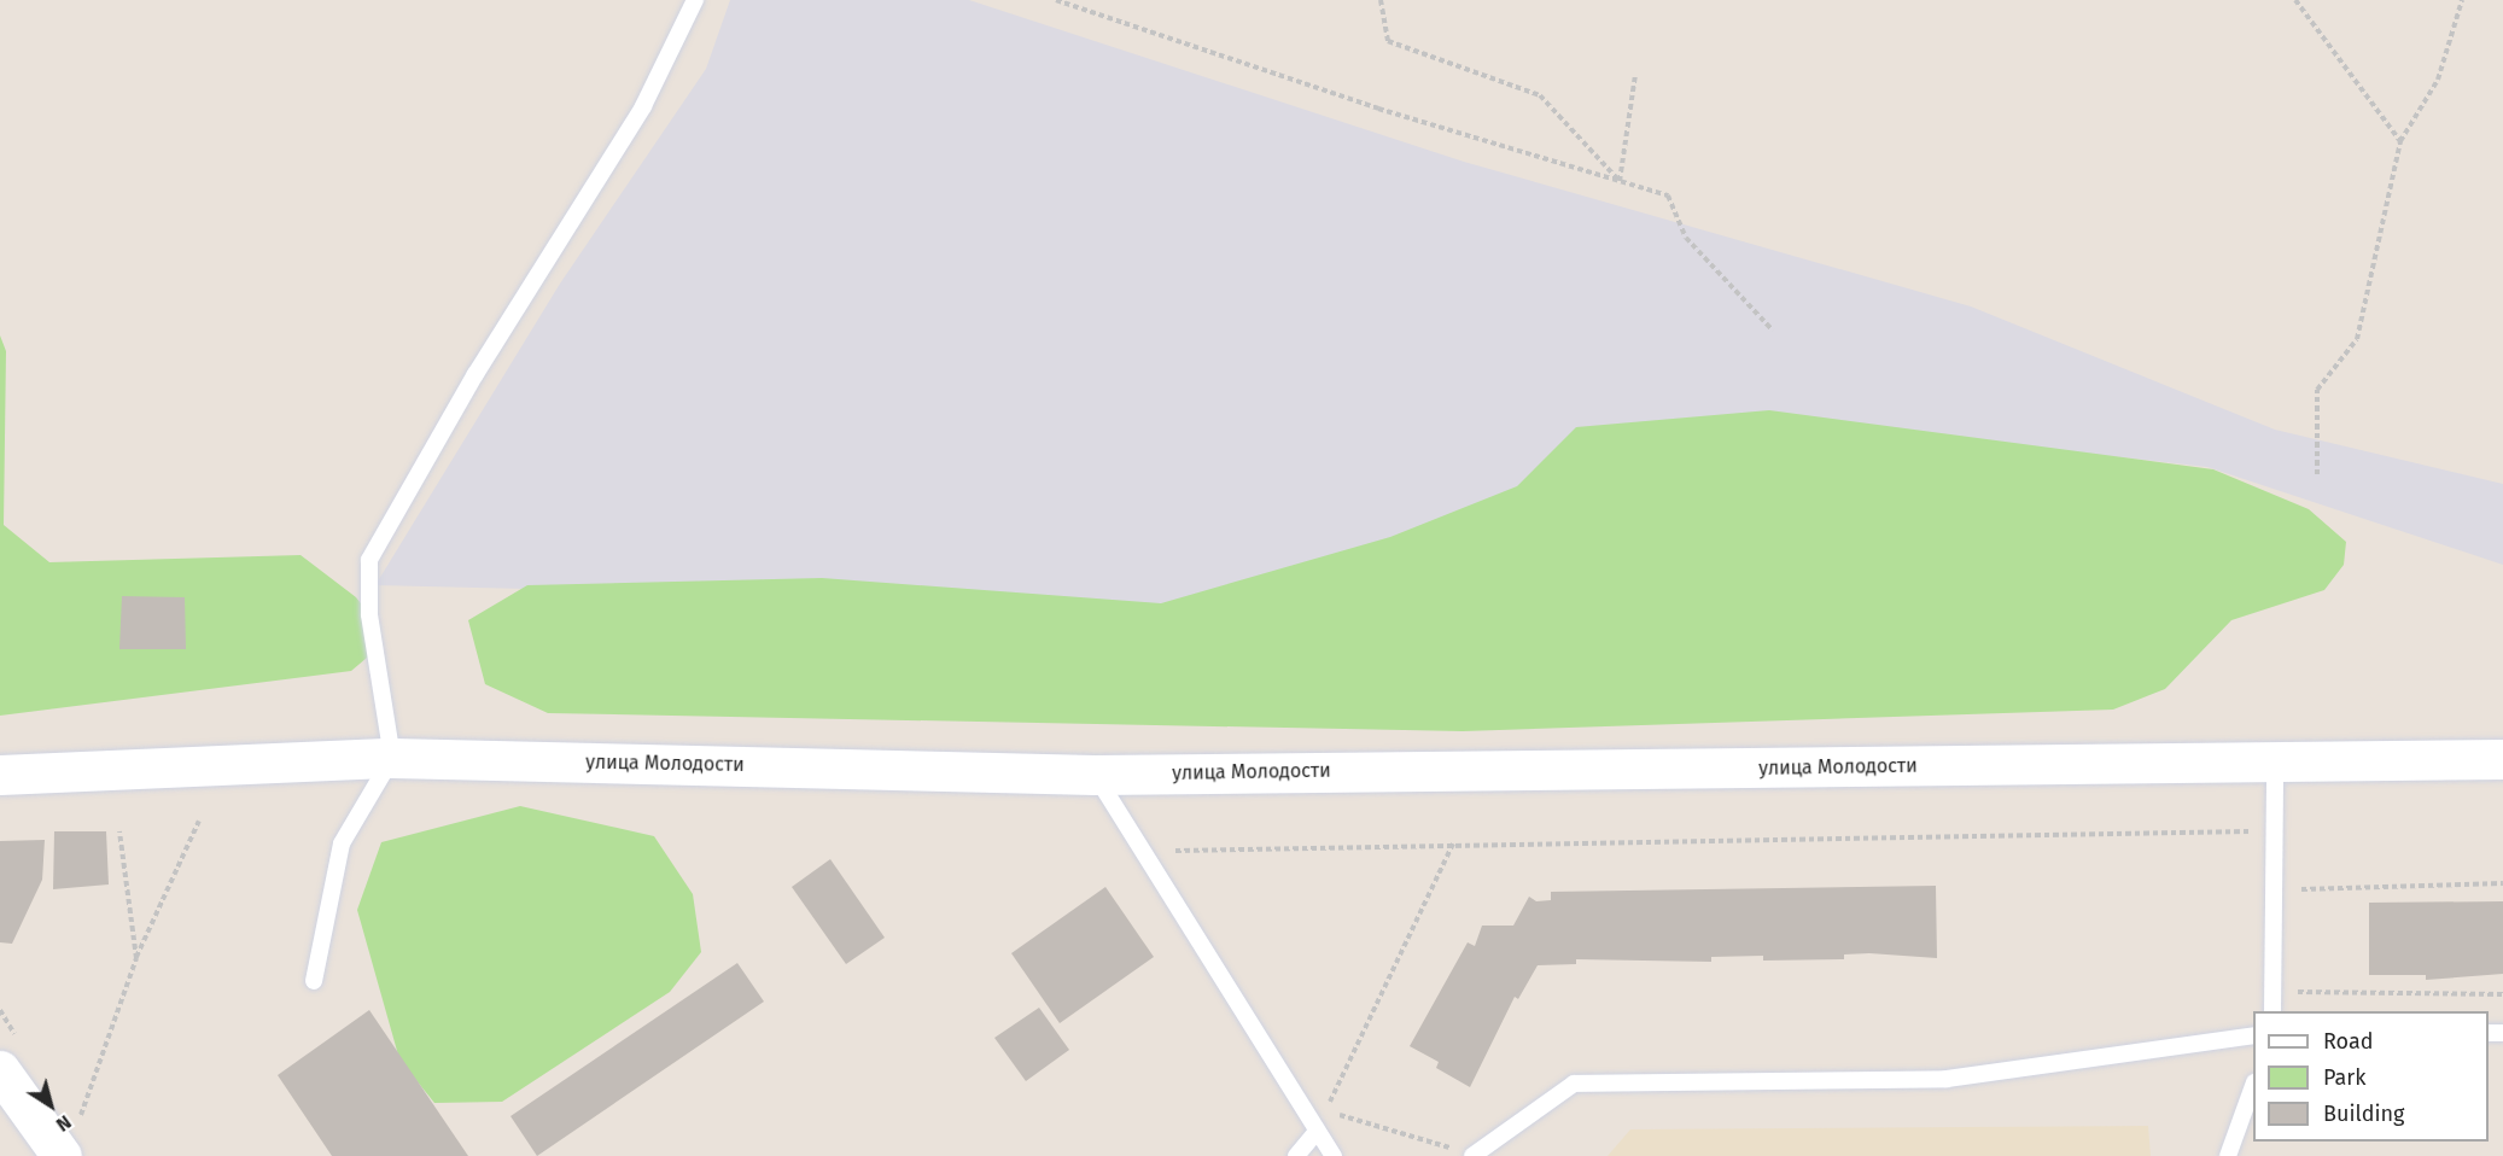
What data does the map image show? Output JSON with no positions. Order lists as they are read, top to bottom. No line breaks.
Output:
{"streets":{"street":["улица Молодости"]},"legend":["Road","Park","Building"],"north":"bottom right"}
